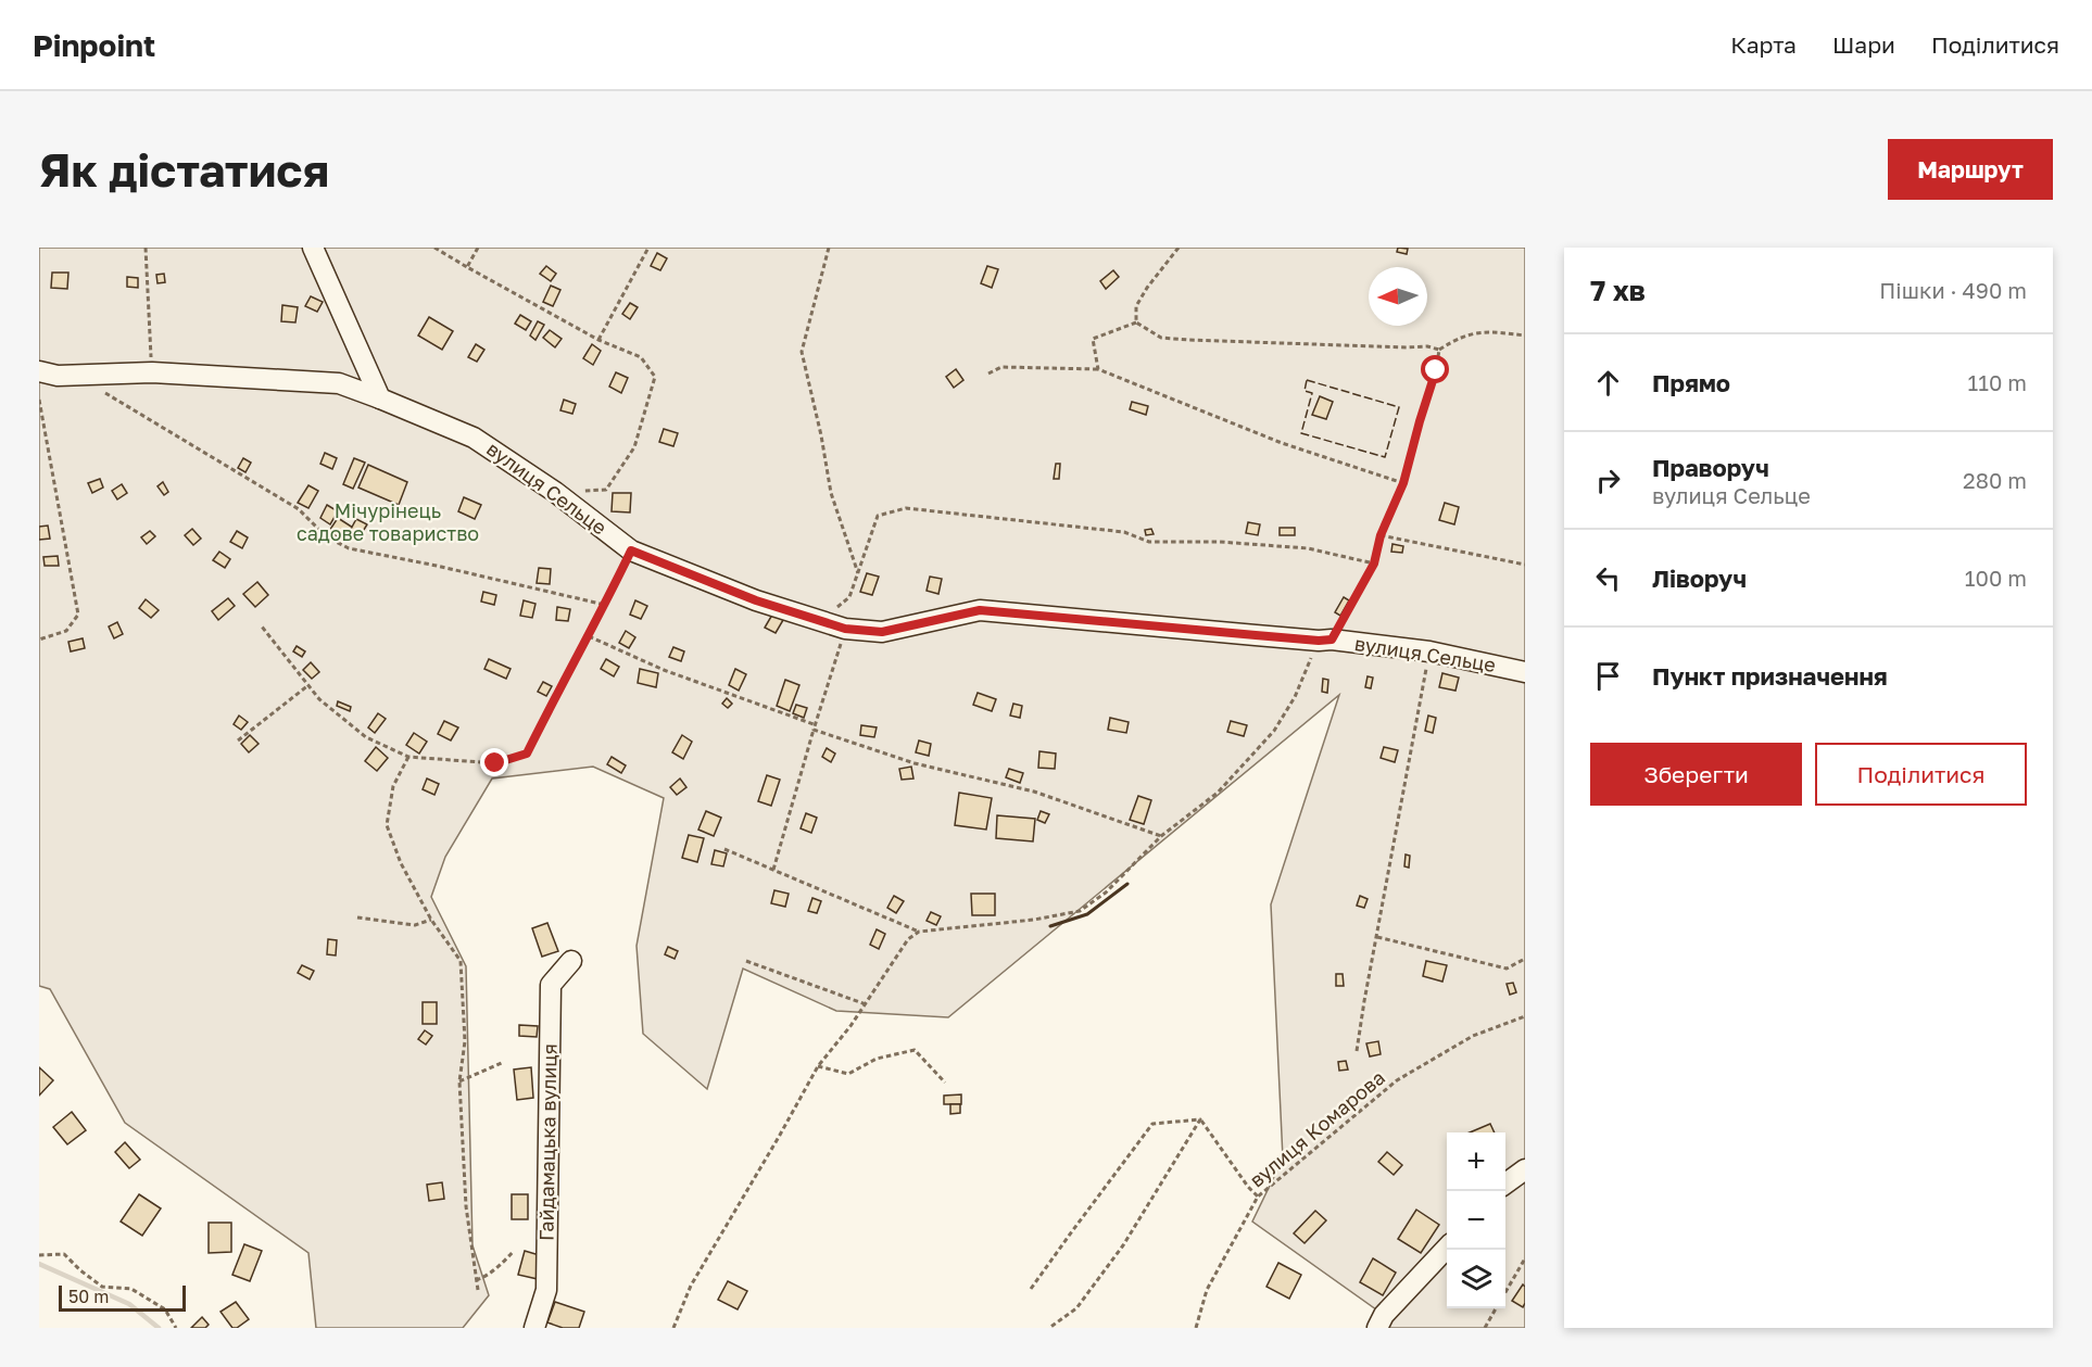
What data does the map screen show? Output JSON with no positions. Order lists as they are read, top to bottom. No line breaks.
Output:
{"streets":{"street":["вулиця Сельце","Гайдамацька вулиця"],"path":["вулиця Комарова"]},"parks":["Мічурінець садове товариство"],"scale_bar":"50 m","north":"left","page":{"header":"Pinpoint","nav":["Карта","Шари","Поділитися"],"buttons":["Маршрут",["Зберегти","Поділитися"]],"title":"Як дістатися","heading":["7 хв","Пішки · 490 m"],"list":[["Прямо","110 m"],["Праворуч","вулиця Сельце","280 m"],["Ліворуч","100 m"],"Пункт призначення"],"map_buttons":["+","−"],"scale":"50 m"}}
